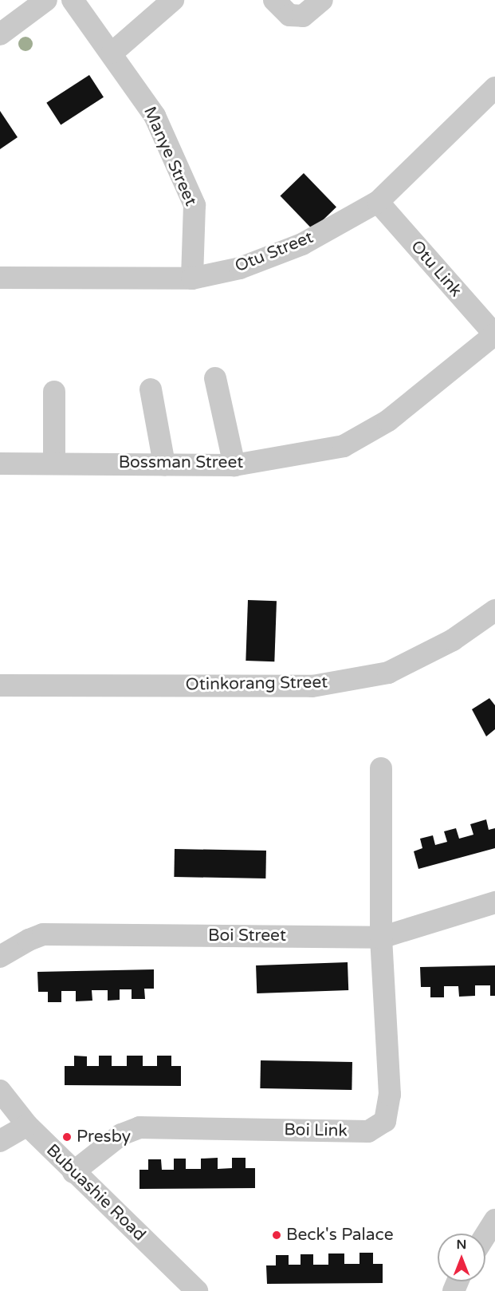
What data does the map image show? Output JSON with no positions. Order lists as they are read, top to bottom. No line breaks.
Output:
{"streets":{"street":["Manye Street","Otu Street","Otu Link","Bossman Street","Otinkorang Street","Boi Street","Boi Link","Bubuashie Road"]},"crossings":[["Manye Street","Otu Street"],["Otu Street","Otu Link"],["Otu Link","Bossman Street"],["Boi Street","Boi Link"],["Boi Link","Bubuashie Road"]],"places":["Presby","Beck's Palace"],"north":"top"}
